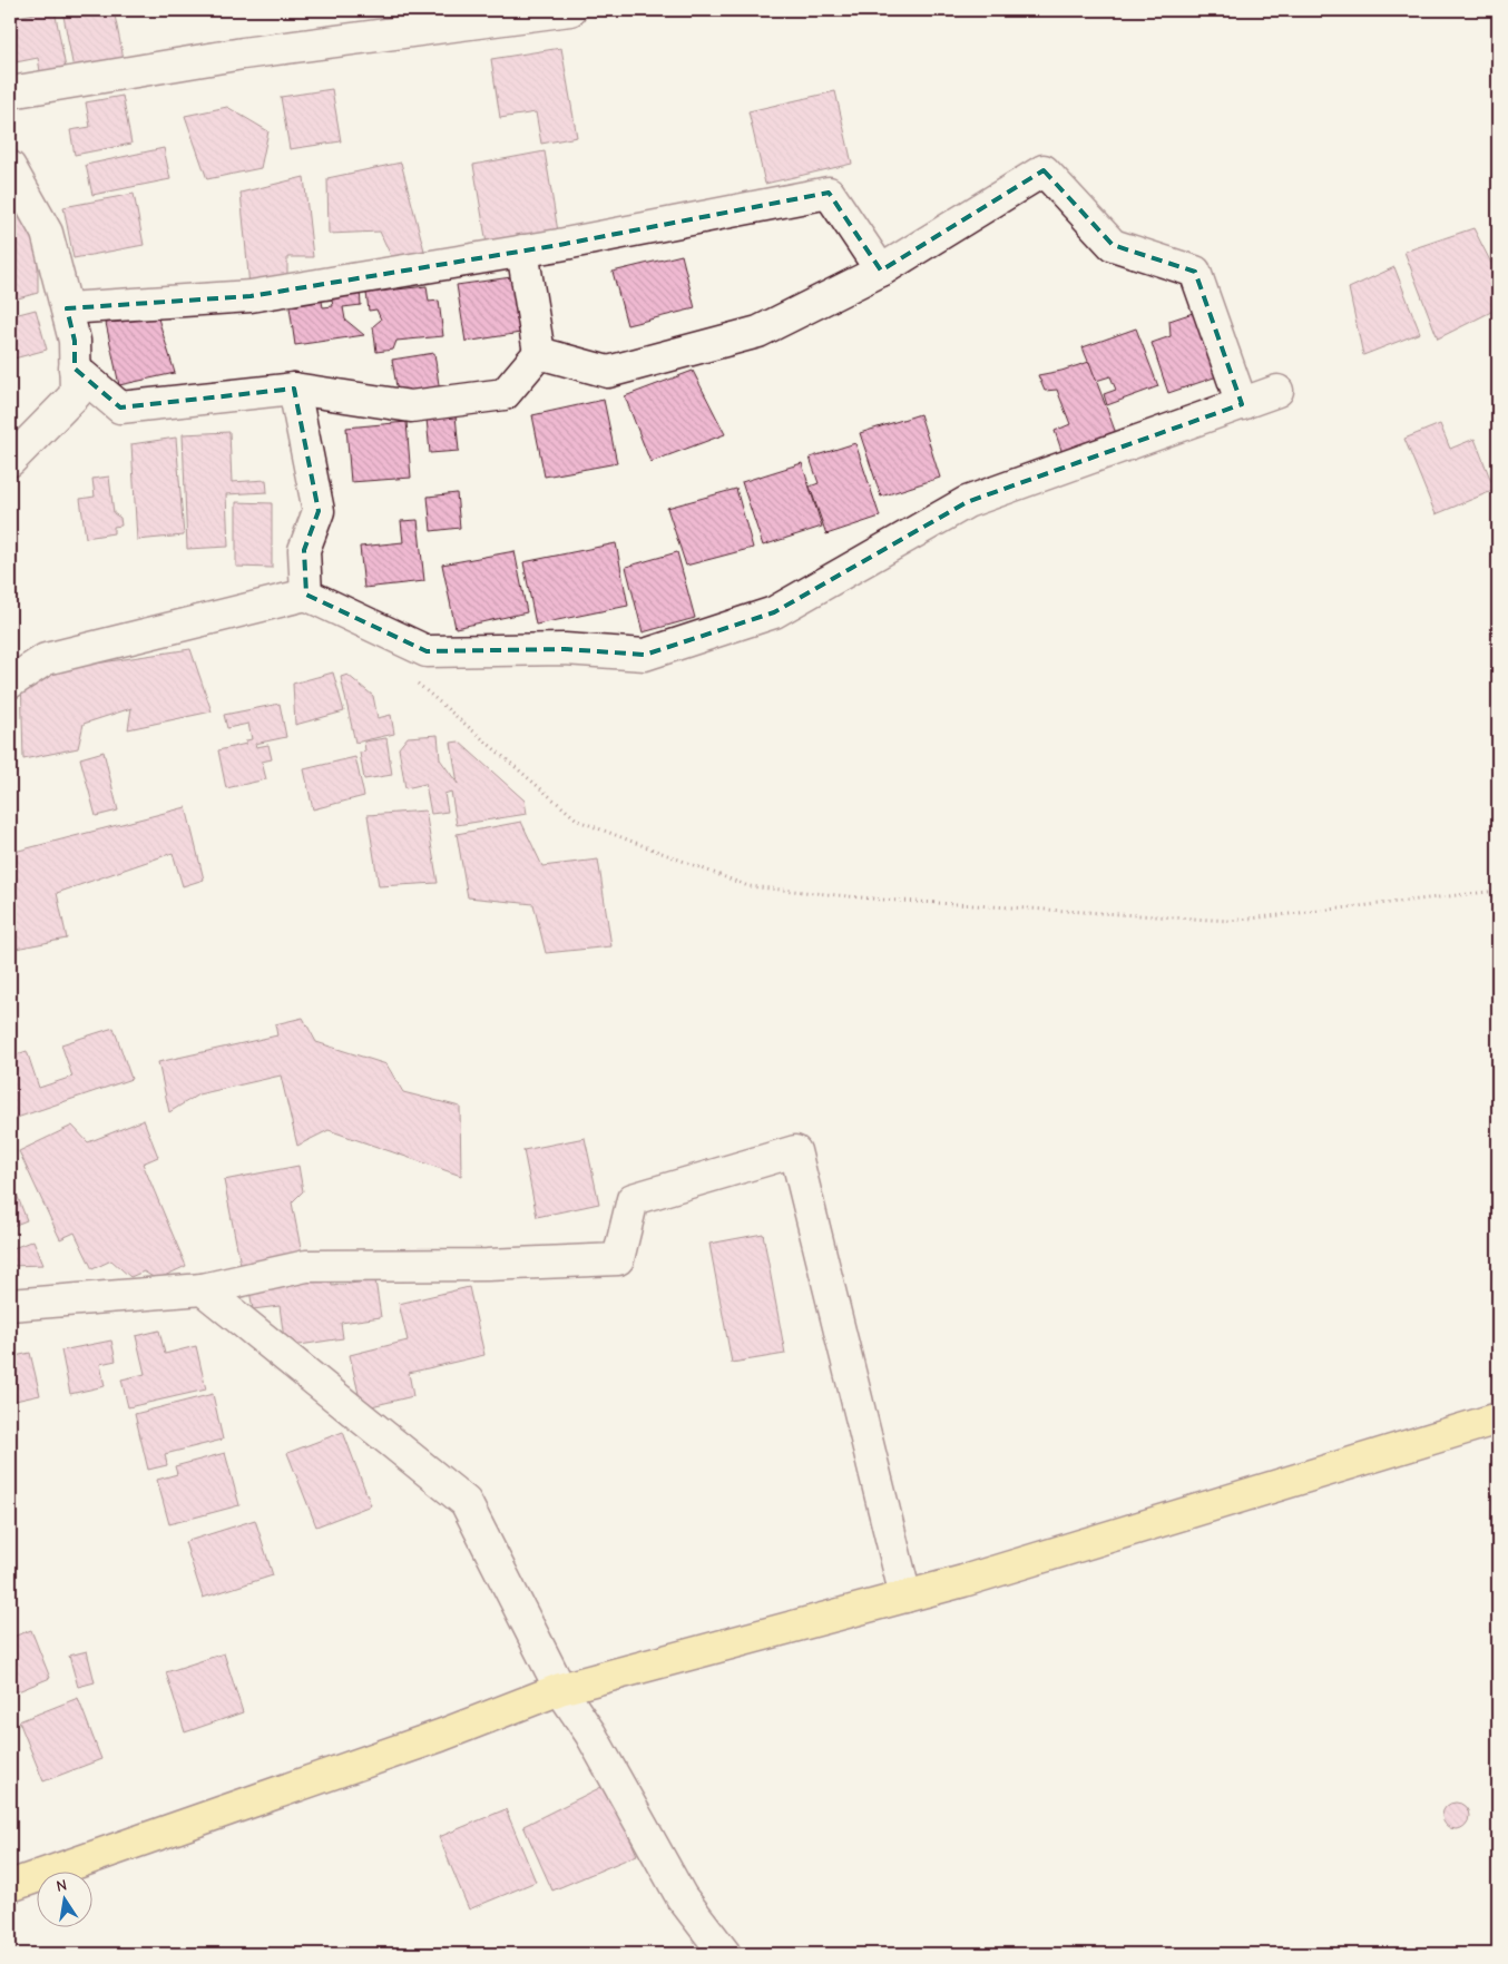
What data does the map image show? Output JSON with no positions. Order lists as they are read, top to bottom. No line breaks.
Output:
{"north":"top"}
